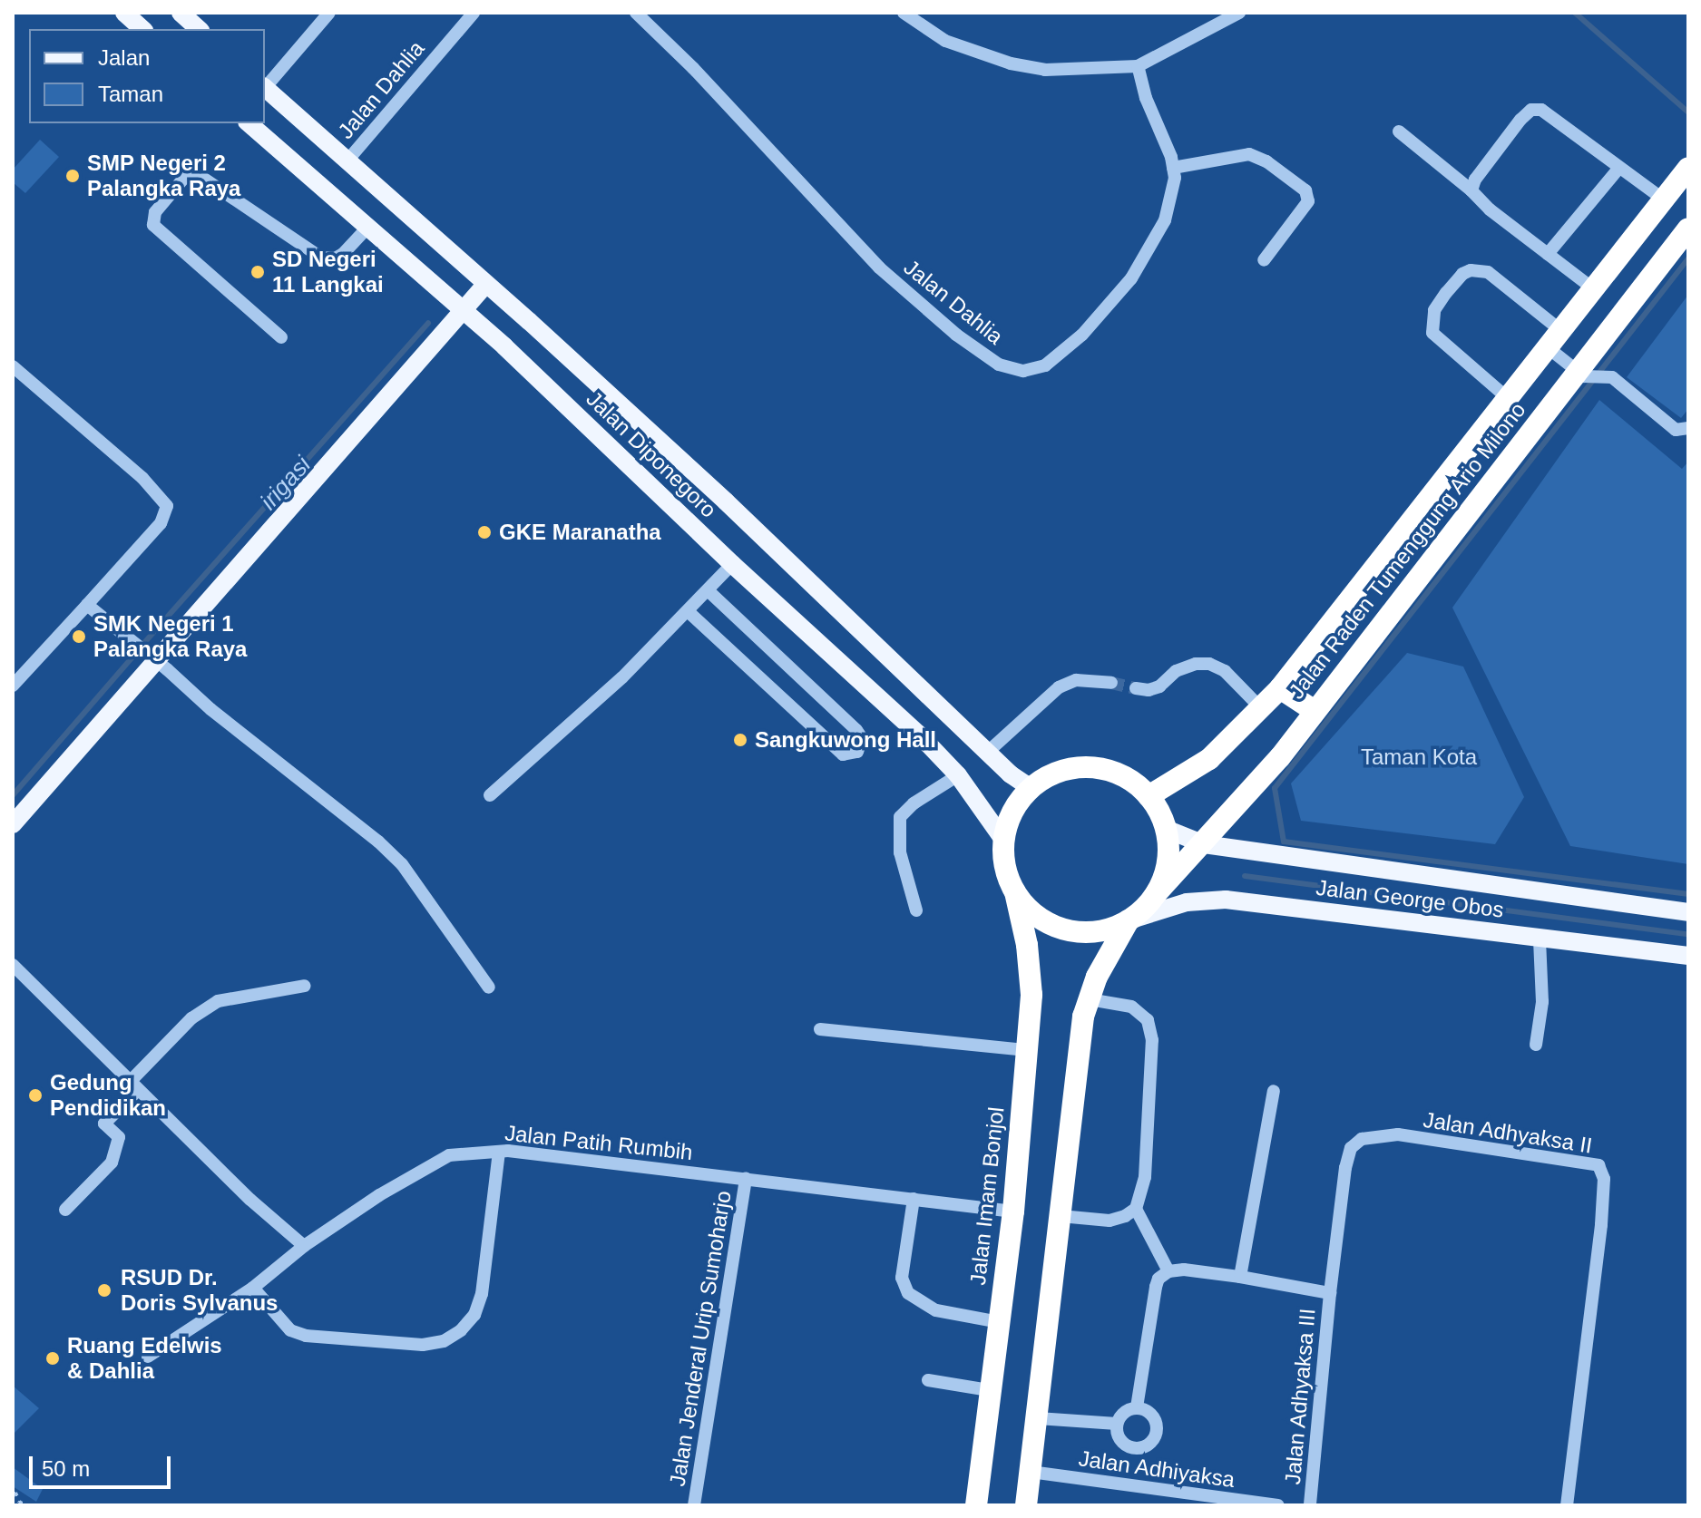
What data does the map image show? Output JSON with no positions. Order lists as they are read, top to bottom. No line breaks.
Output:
{"streets":{"highway":["Jalan Raden Tumenggung Ario Milono","Jalan Imam Bonjol"],"main road":["Jalan Diponegoro","Jalan George Obos"],"street":["Jalan Dahlia","Jalan Adhyaksa II","Jalan Patih Rumbih","Jalan Jenderal Urip Sumoharjo","Jalan Adhyaksa III","Jalan Adhiyaksa"]},"crossings":[["Jalan Dahlia","Jalan Diponegoro"],["Jalan Diponegoro","Jalan Raden Tumenggung Ario Milono"],["Jalan Diponegoro","Jalan George Obos"],["Jalan Diponegoro","Jalan Imam Bonjol"],["Jalan Raden Tumenggung Ario Milono","Jalan George Obos"],["Jalan Raden Tumenggung Ario Milono","Jalan Imam Bonjol"],["Jalan George Obos","Jalan Imam Bonjol"],["Jalan Adhyaksa II","Jalan Adhyaksa III"],["Jalan Patih Rumbih","Jalan Imam Bonjol"],["Jalan Patih Rumbih","Jalan Jenderal Urip Sumoharjo"]],"water":["irigasi"],"parks":["Taman Kota"],"places":["SMP Negeri 2 Palangka Raya","SD Negeri 11 Langkai","GKE Maranatha","SMK Negeri 1 Palangka Raya","Sangkuwong Hall","Gedung Pendidikan","RSUD Dr. Doris Sylvanus","Ruang Edelwis & Dahlia"],"legend":["Jalan","Taman"],"scale_bar":"50 m"}
